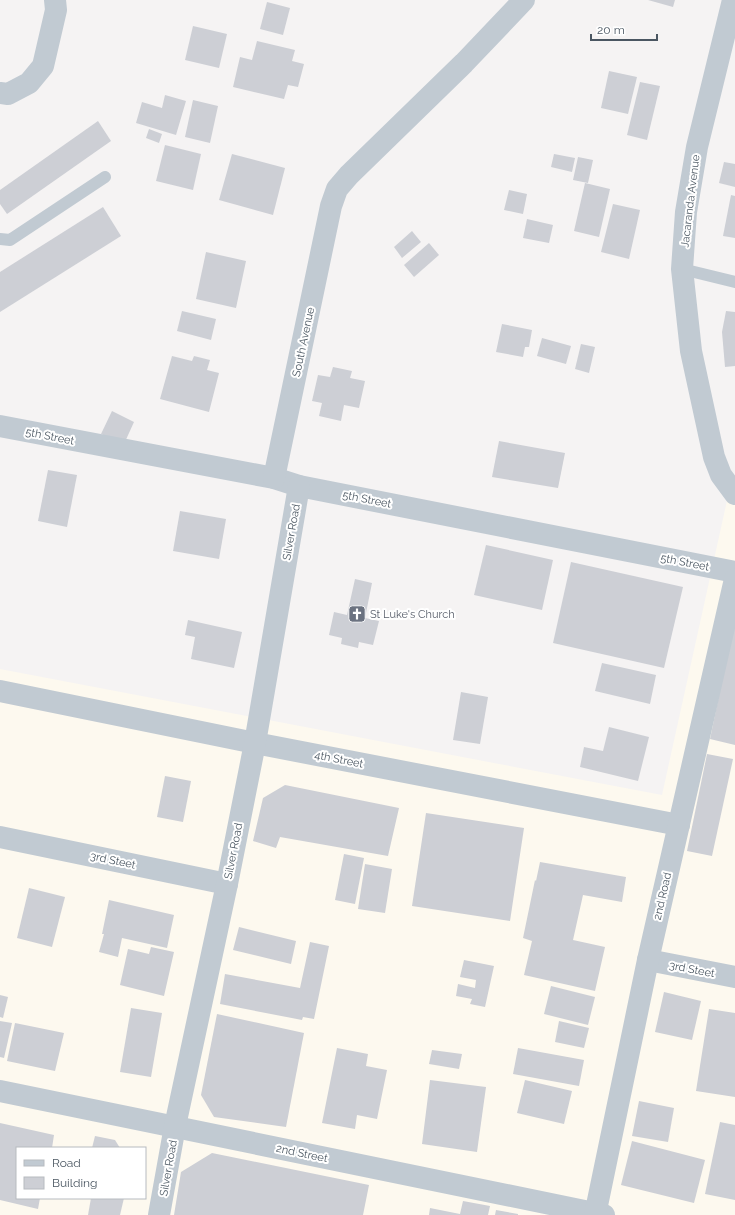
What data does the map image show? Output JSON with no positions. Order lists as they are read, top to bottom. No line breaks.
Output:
{"streets":{"street":["Jacaranda Avenue","South Avenue","5th Street","Silver Road","4th Street","3rd Steet","2nd Road","2nd Street"]},"crossings":[["South Avenue","5th Street"],["5th Street","Silver Road"],["Silver Road","4th Street"],["Silver Road","3rd Steet"],["Silver Road","2nd Street"],["4th Street","2nd Road"],["3rd Steet","2nd Road"],["2nd Road","2nd Street"]],"places":{"church":["St Luke's Church"]},"legend":["Road","Building"],"scale_bar":"20 m"}
